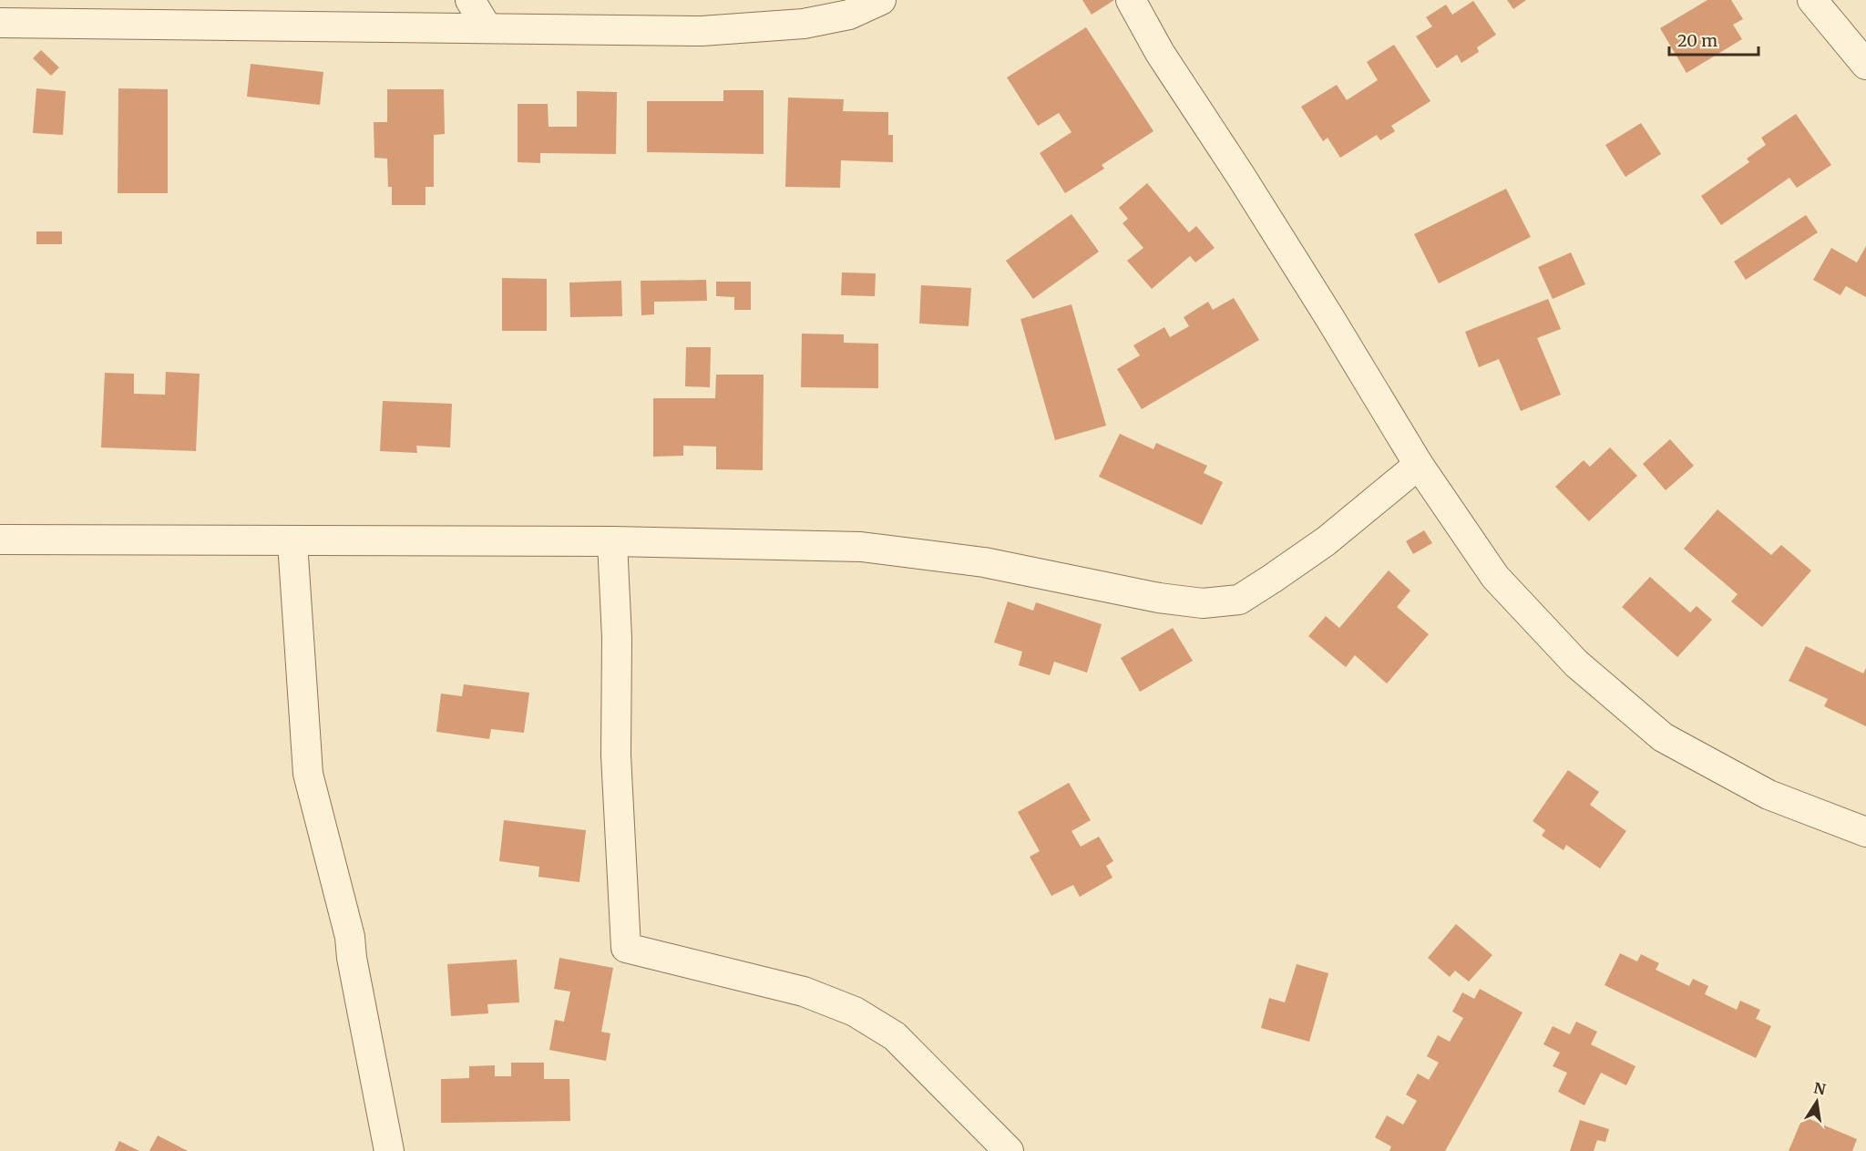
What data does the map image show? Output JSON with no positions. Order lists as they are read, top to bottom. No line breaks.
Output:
{"scale_bar":"20 m","north":"top"}
